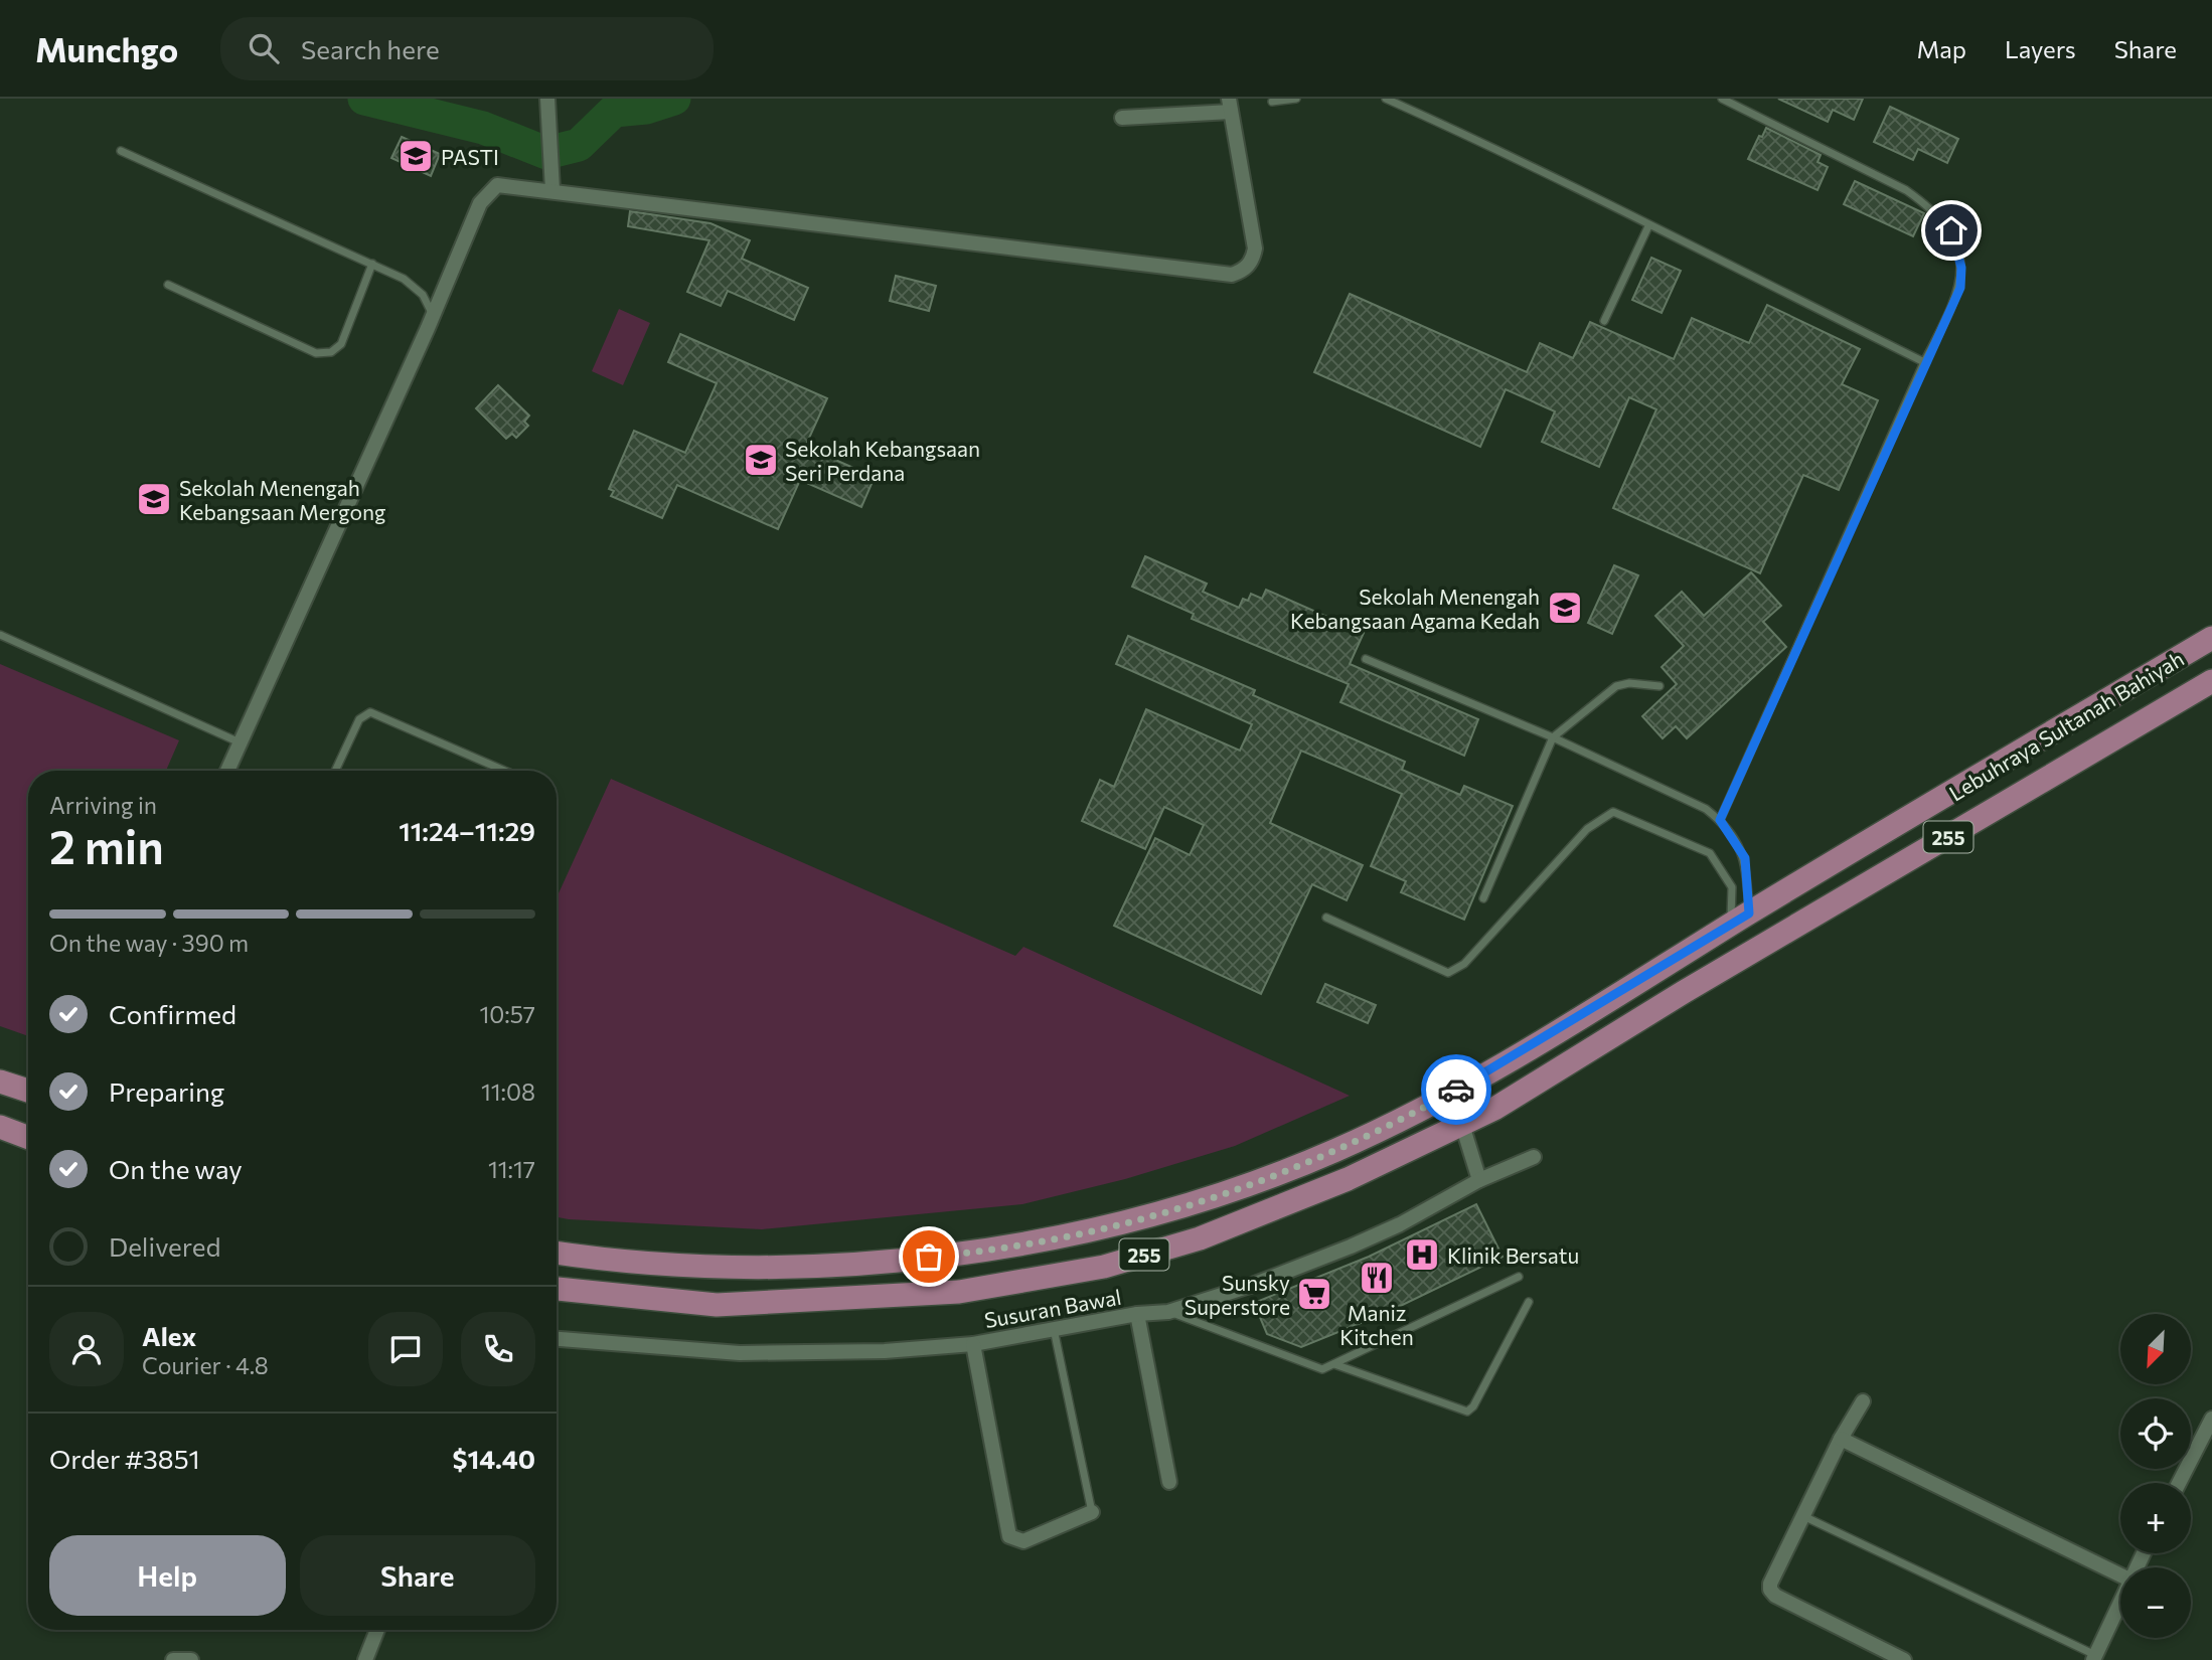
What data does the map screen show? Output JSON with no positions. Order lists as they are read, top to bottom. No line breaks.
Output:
{"streets":{"main road":["Lebuhraya Sultanah Bahiyah","255"],"street":["Susuran Bawal"]},"places":{"school or university":["PASTI","Sekolah Kebangsaan Seri Perdana","Sekolah Menengah Kebangsaan Mergong","Sekolah Menengah Kebangsaan Agama Kedah"],"hospital":["Klinik Bersatu"],"restaurant":["Maniz Kitchen"],"supermarket":["Sunsky Superstore"]},"north":"bottom left","page":{"header":"Munchgo","search":"Search here","nav":["Map","Layers","Share"],"heading":["2 min","Arriving in","11:24–11:29"],"panel":["Alex","Courier · 4.8","Order #3851","$14.40"],"bar":"On the way · 390 m","list":[["Confirmed","10:57"],["Preparing","11:08"],["On the way","11:17"],"Delivered"],"map_buttons":["+","−"],"buttons":["Help","Share"]}}
